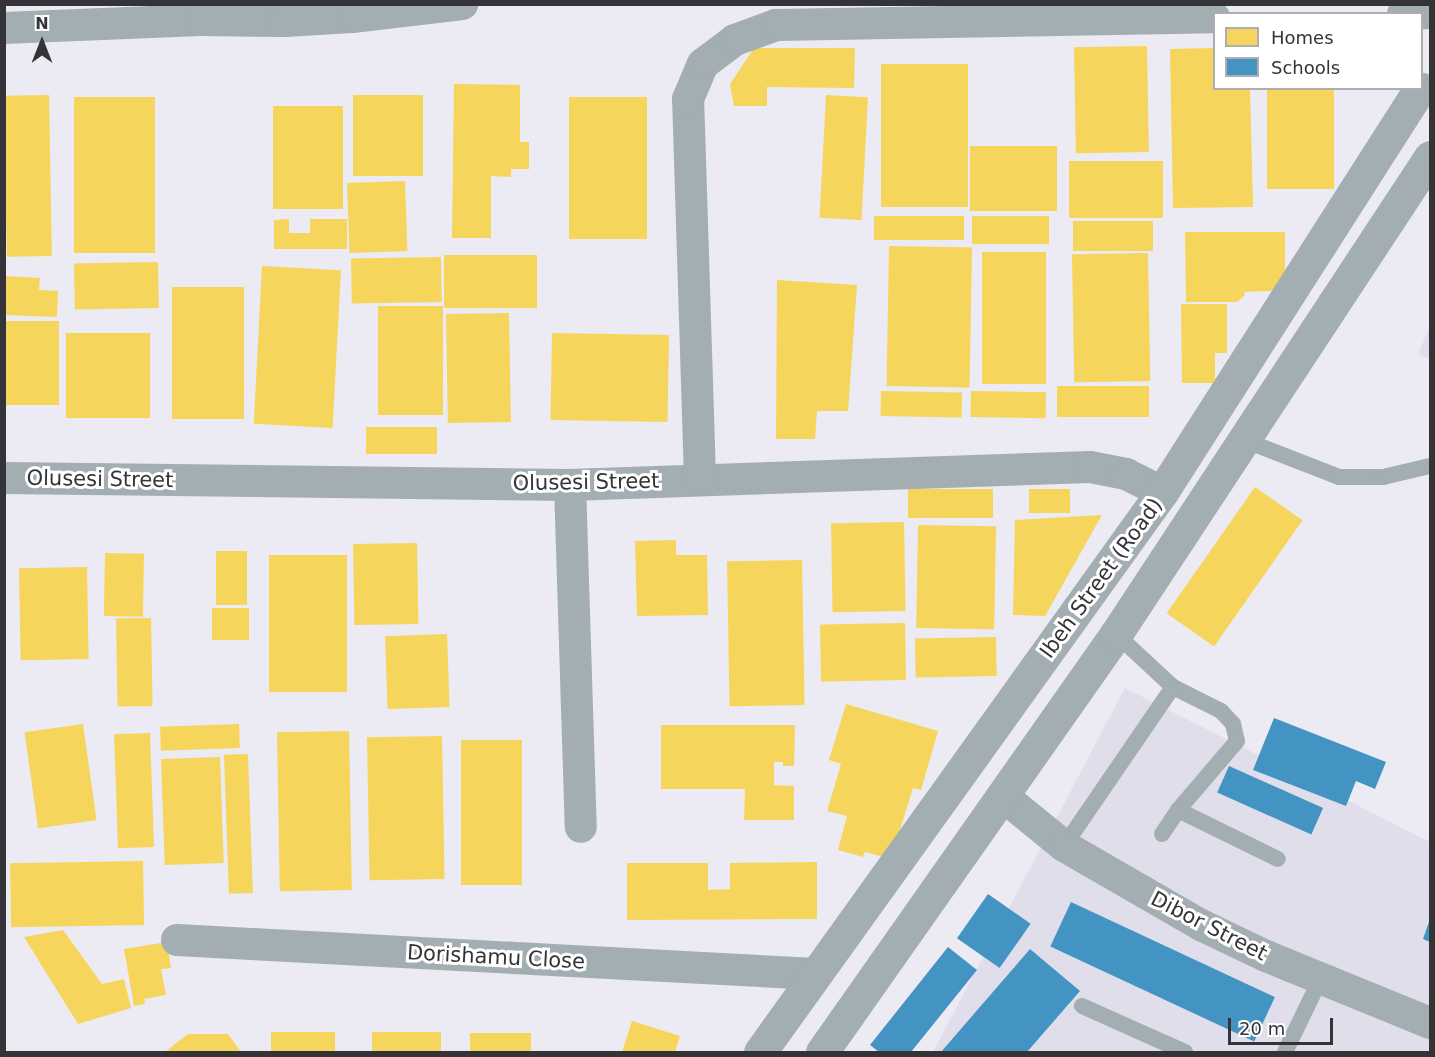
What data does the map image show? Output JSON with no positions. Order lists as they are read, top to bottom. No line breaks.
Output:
{"streets":{"street":["Olusesi Street","Ibeh Street (Road)","Dibor Street","Dorishamu Close"]},"crossings":[["Olusesi Street","Ibeh Street (Road)"],["Ibeh Street (Road)","Dibor Street"],["Ibeh Street (Road)","Dorishamu Close"]],"legend":["Homes","Schools"],"scale_bar":"20 m","north":"top"}
